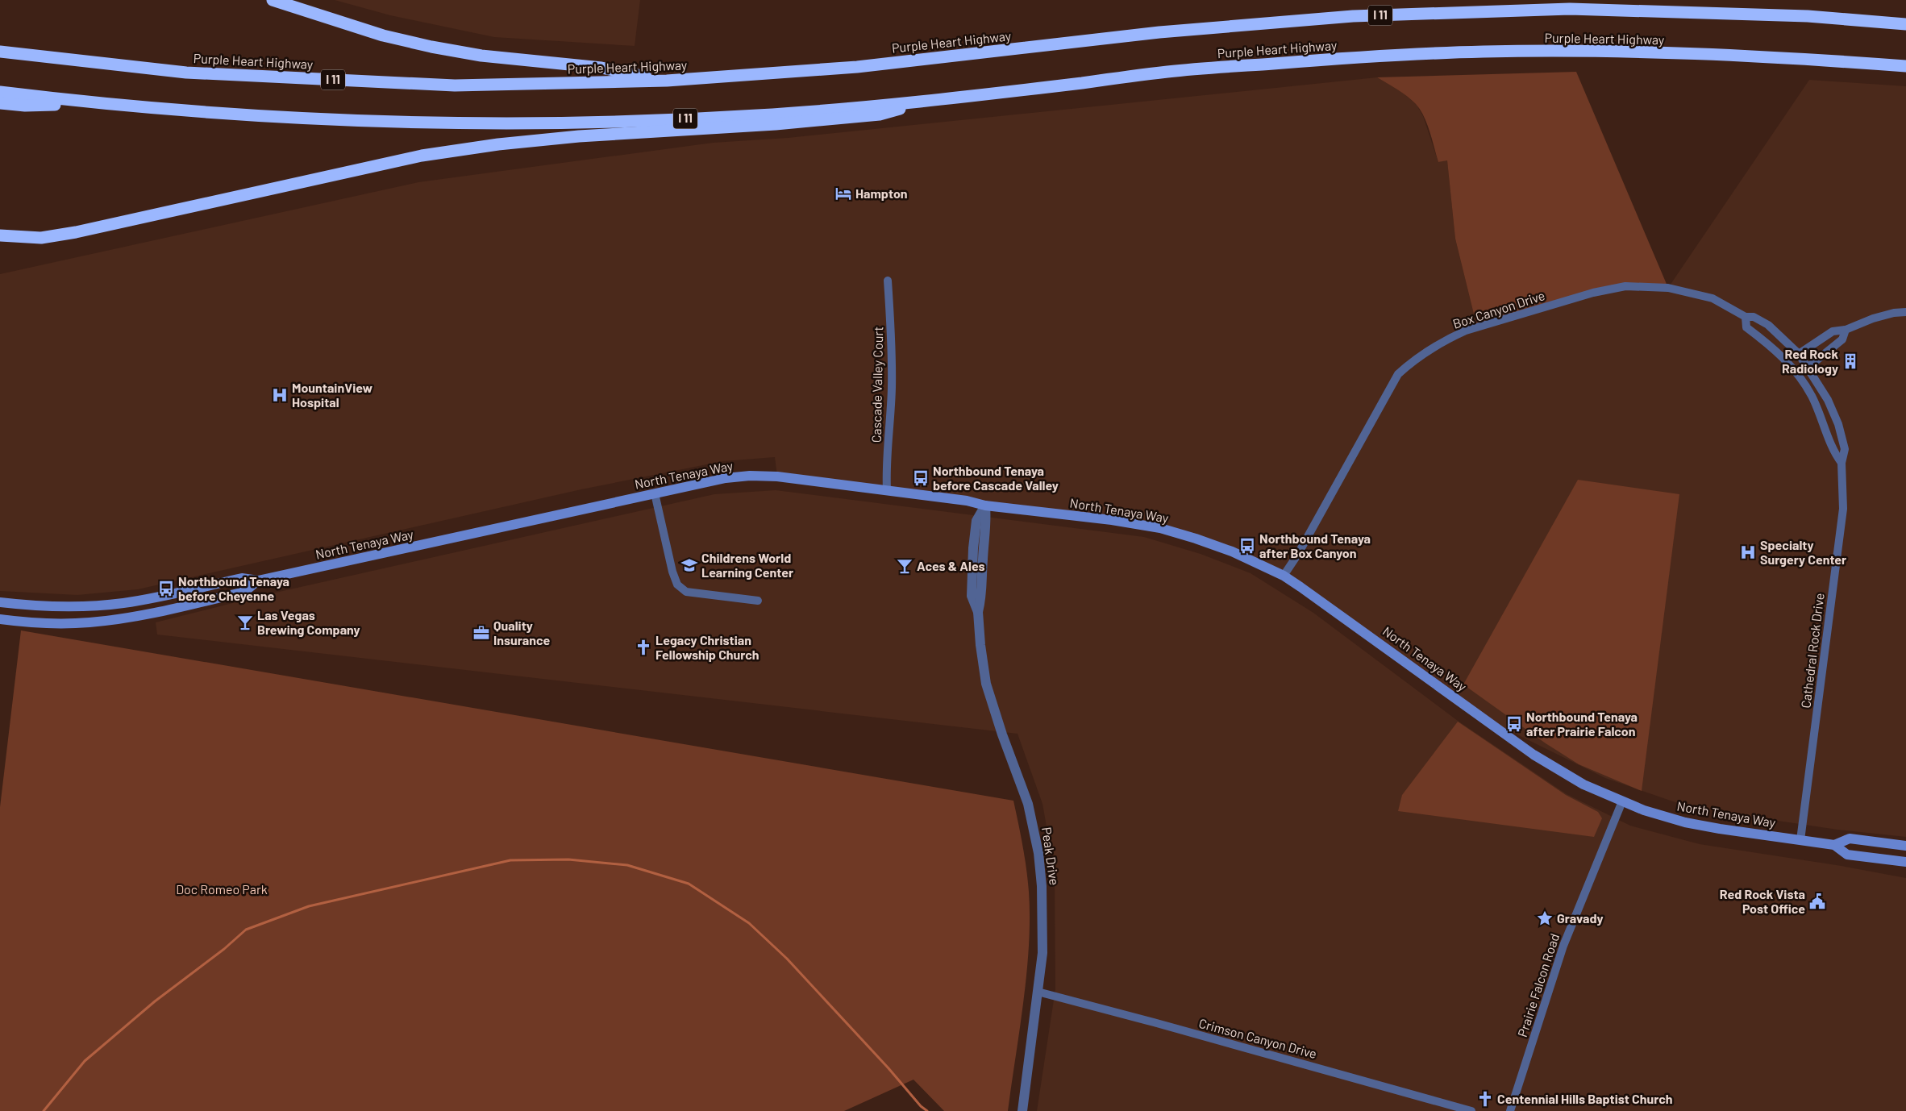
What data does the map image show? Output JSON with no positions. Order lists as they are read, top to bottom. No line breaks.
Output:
{"streets":{"highway":["I 11","Purple Heart Highway"],"main road":["North Tenaya Way"],"street":["Box Canyon Drive","Cascade Valley Court","Cathedral Rock Drive","Peak Drive","Prairie Falcon Road","Crimson Canyon Drive"]},"crossings":[["Box Canyon Drive","North Tenaya Way"],["Box Canyon Drive","Cathedral Rock Drive"],["Cascade Valley Court","North Tenaya Way"],["North Tenaya Way","Cathedral Rock Drive"],["North Tenaya Way","Peak Drive"],["North Tenaya Way","Prairie Falcon Road"],["Peak Drive","Crimson Canyon Drive"]],"parks":["Doc Romeo Park"],"places":{"hotel":["Hampton"],"building":["Red Rock Radiology"],"hospital":["MountainView Hospital","Specialty Surgery Center"],"bus stop":["Northbound Tenaya before Cascade Valley","Northbound Tenaya after Box Canyon","Northbound Tenaya before Cheyenne","Northbound Tenaya after Prairie Falcon"],"school or university":["Childrens World Learning Center"],"bar":["Aces & Ales","Las Vegas Brewing Company"],"office":["Quality Insurance"],"church":["Legacy Christian Fellowship Church","Centennial Hills Baptist Church"],"public building":["Red Rock Vista Post Office"],"place":["Gravady"]}}
